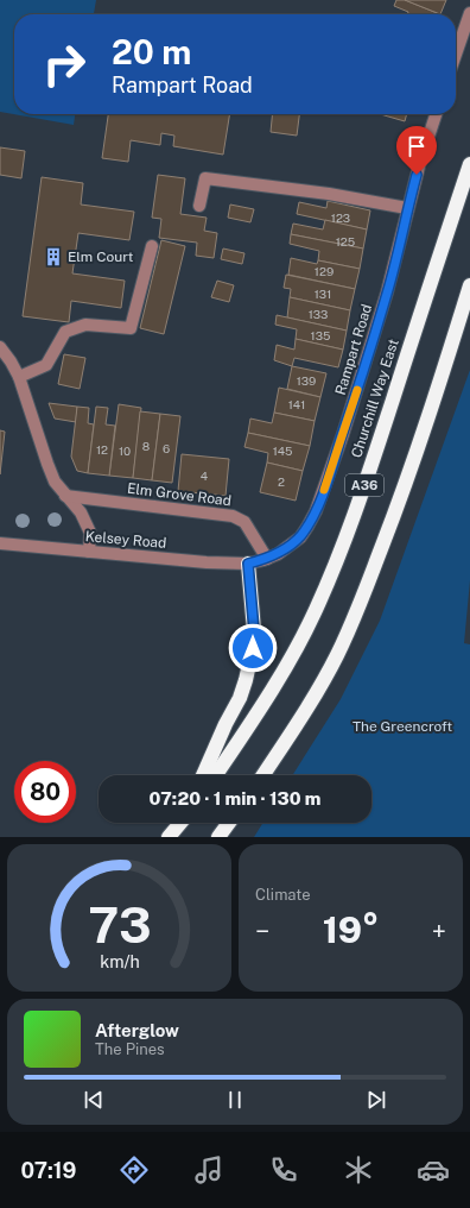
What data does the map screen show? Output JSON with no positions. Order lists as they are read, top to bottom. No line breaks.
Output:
{"streets":{"highway":["Churchill Way East","A36"],"street":["Rampart Road","Elm Grove Road","Kelsey Road"]},"crossings":[["Rampart Road","Elm Grove Road"],["Rampart Road","Kelsey Road"]],"parks":["The Greencroft"],"places":{"building":["Elm Court"]},"house_numbers":["123","125","129","131","133","135","139","141","8","6","12","10","145","4","2"],"page":{"turn":["20 m","Rampart Road"],"limit":"80","trip":"07:20 · 1 min · 130 m","tile":"Climate","heat":["−","19°","+"],"song":["Afterglow","The Pines"],"tabs":"07:19","gauge":["73","km/h"]}}
